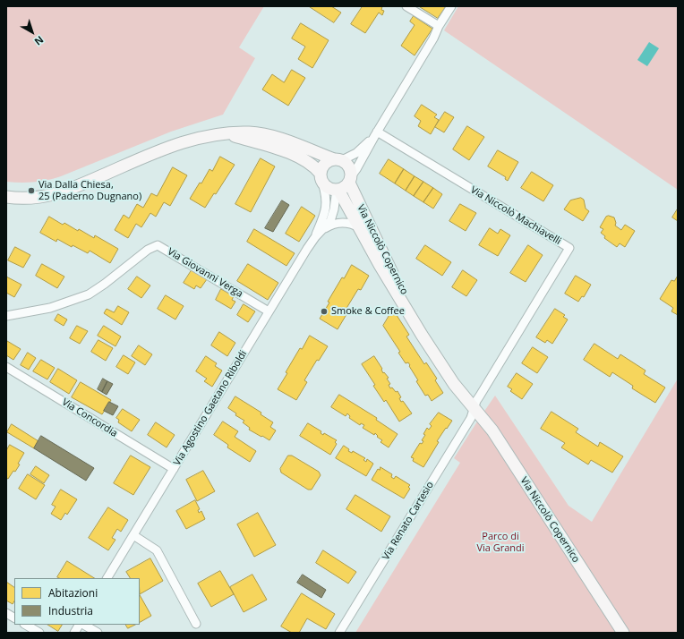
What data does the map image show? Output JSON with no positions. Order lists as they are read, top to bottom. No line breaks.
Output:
{"streets":{"street":["Via Niccolò Machiavelli","Via Niccolò Copernico","Via Giovanni Verga","Via Agostino Gaetano Riboldi","Via Concordia","Via Renato Cartesio"]},"crossings":[["Via Niccolò Machiavelli","Via Niccolò Copernico"],["Via Niccolò Machiavelli","Via Renato Cartesio"],["Via Niccolò Copernico","Via Agostino Gaetano Riboldi"],["Via Niccolò Copernico","Via Renato Cartesio"],["Via Giovanni Verga","Via Agostino Gaetano Riboldi"],["Via Agostino Gaetano Riboldi","Via Concordia"]],"parks":["Parco di Via Grandi"],"places":["Via Dalla Chiesa, 25 (Paderno Dugnano)","Smoke & Coffee"],"legend":["Abitazioni","Industria"],"north":"bottom right"}
